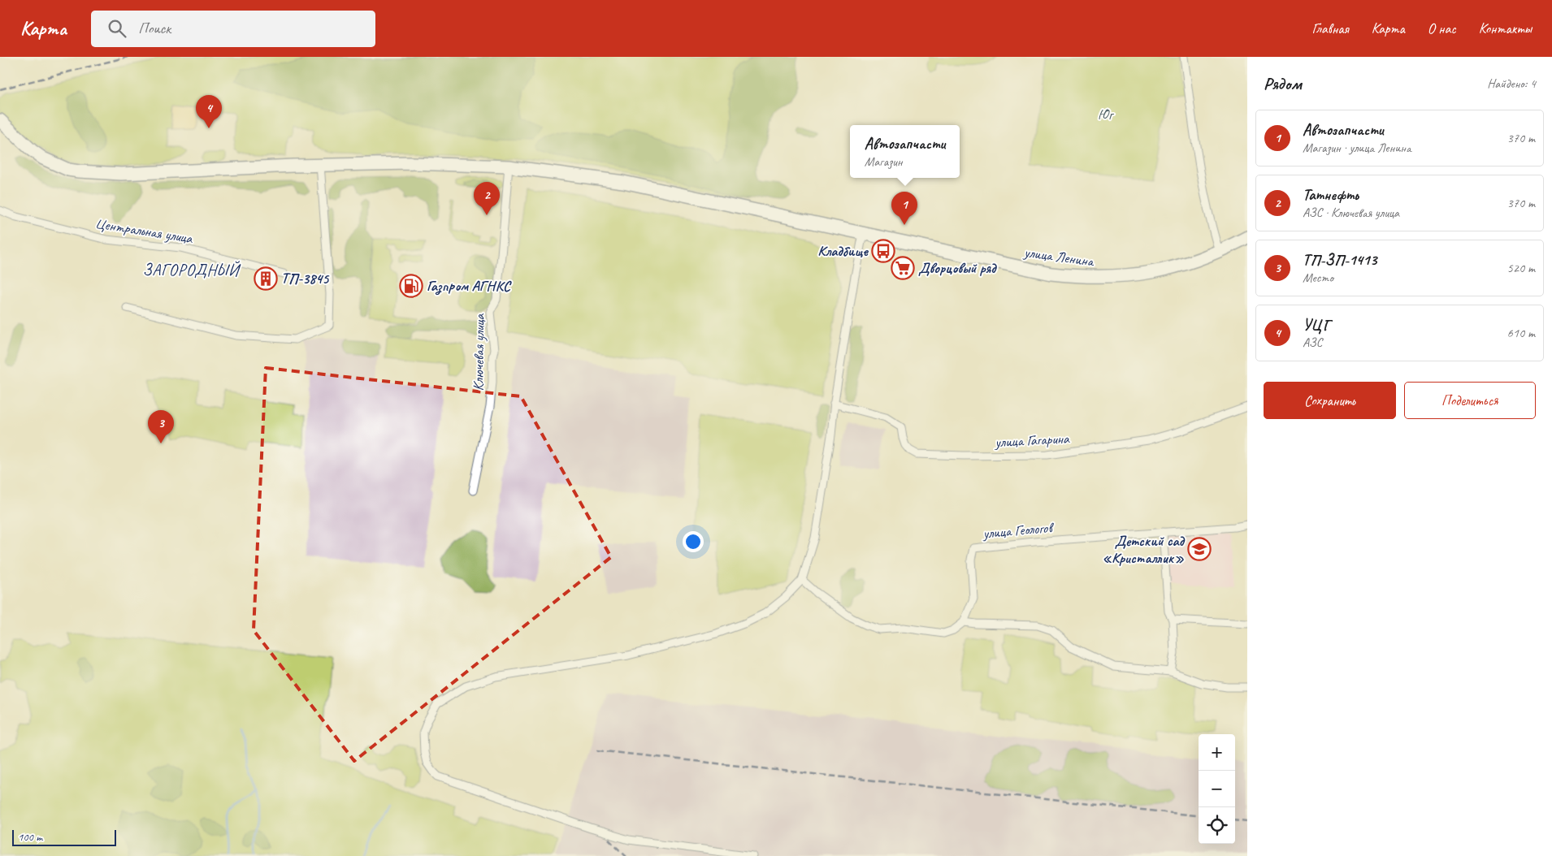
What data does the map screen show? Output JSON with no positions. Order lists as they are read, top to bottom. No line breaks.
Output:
{"streets":{"main road":["улица Ленина"],"street":["Центральная улица","Ключевая улица","улица Гагарина","улица Геологов"]},"crossings":[["улица Ленина","Ключевая улица"]],"districts":["ЗАГОРОДНЫЙ"],"parks":["Юг"],"places":{"bus stop":["Кладбище"],"supermarket":["Дворцовый ряд"],"building":["ТП-3845"],"fuel station":["Газпром АГНКС"],"school or university":["Детский сад «Кристаллик»"]},"scale_bar":"100 m","page":{"header":"Карта","search":"Поиск","nav":["Главная","Карта","О нас","Контакты"],"heading":["Рядом","Найдено: 4"],"pins":["4","2","1","3"],"list":[{"mark":"1","name":"Автозапчасти","note":"Магазин · улица Ленина","value":"370 m"},{"mark":"2","name":"Татнефть","note":"АЗС · Ключевая улица","value":"370 m"},{"mark":"3","name":"ТП-ЗП-1413","note":"Место","value":"520 m"},{"mark":"4","name":"УЦГ","note":"АЗС","value":"610 m"}],"popup":["Автозапчасти","Магазин"],"buttons":["Сохранить","Поделиться"],"map_buttons":["+","−"],"scale":"100 m"}}
